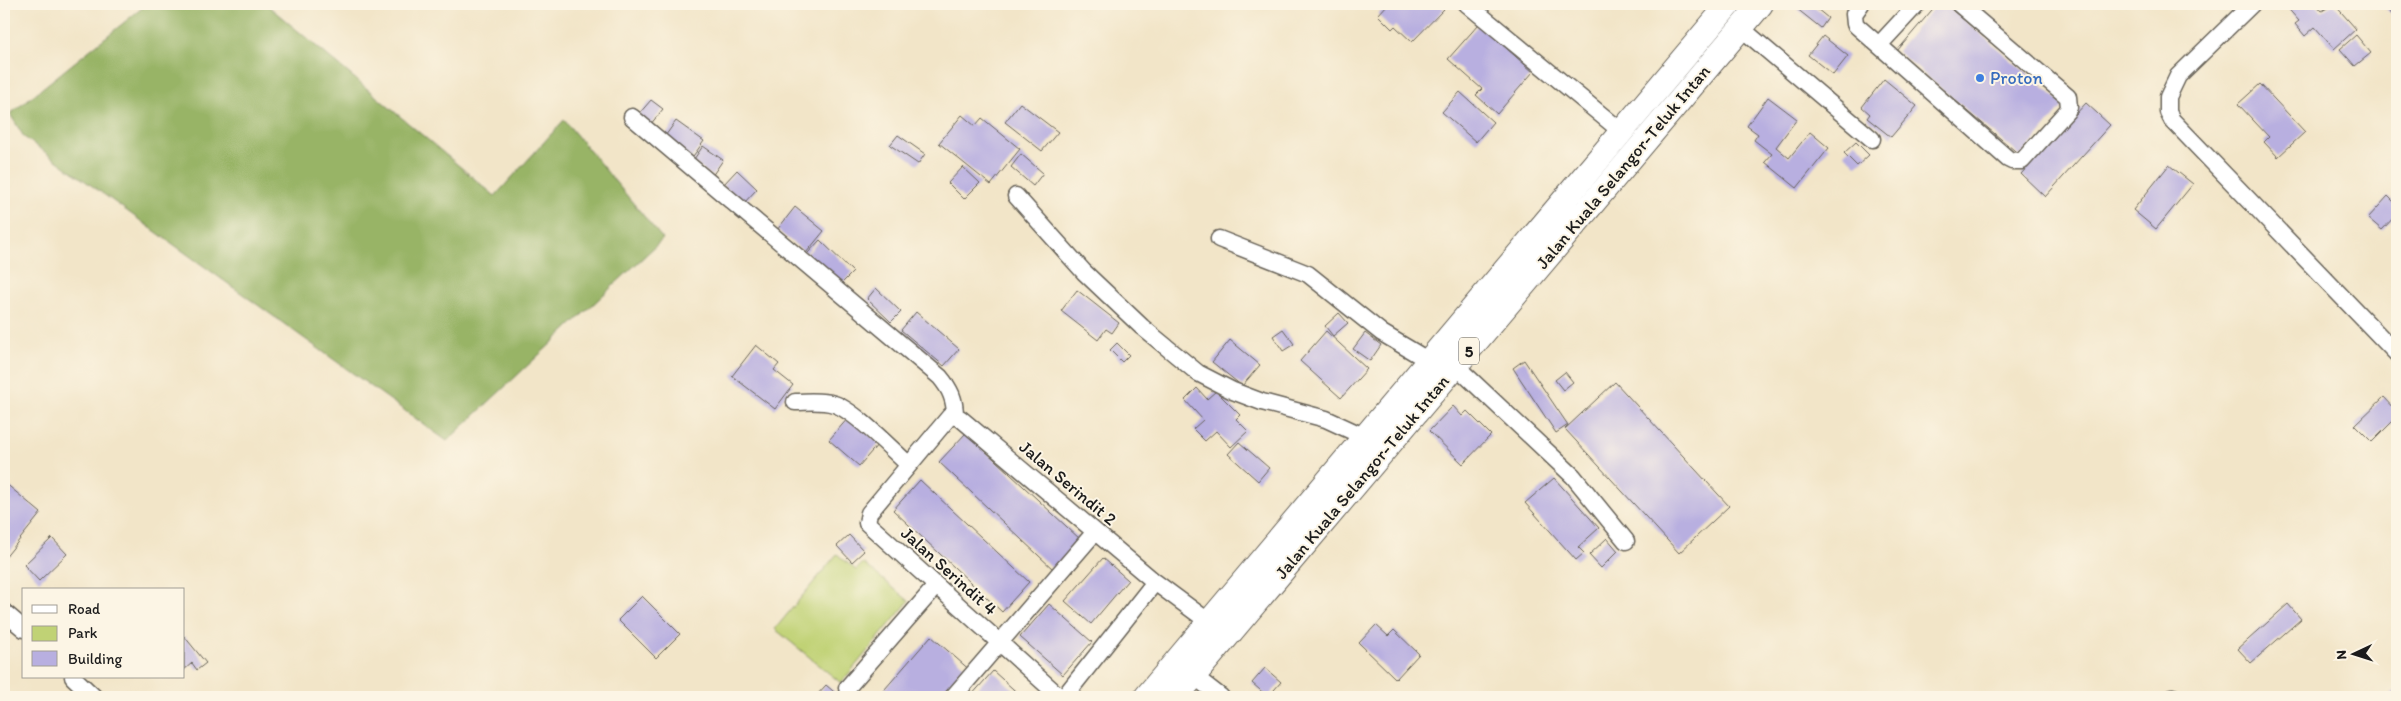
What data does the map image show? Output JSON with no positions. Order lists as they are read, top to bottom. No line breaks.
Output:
{"streets":{"highway":["Jalan Kuala Selangor-Teluk Intan","5"],"street":["Jalan Serindit 2","Jalan Serindit 4"]},"crossings":[["Jalan Kuala Selangor-Teluk Intan","Jalan Serindit 2"]],"places":["Proton"],"legend":["Road","Park","Building"],"north":"left"}
